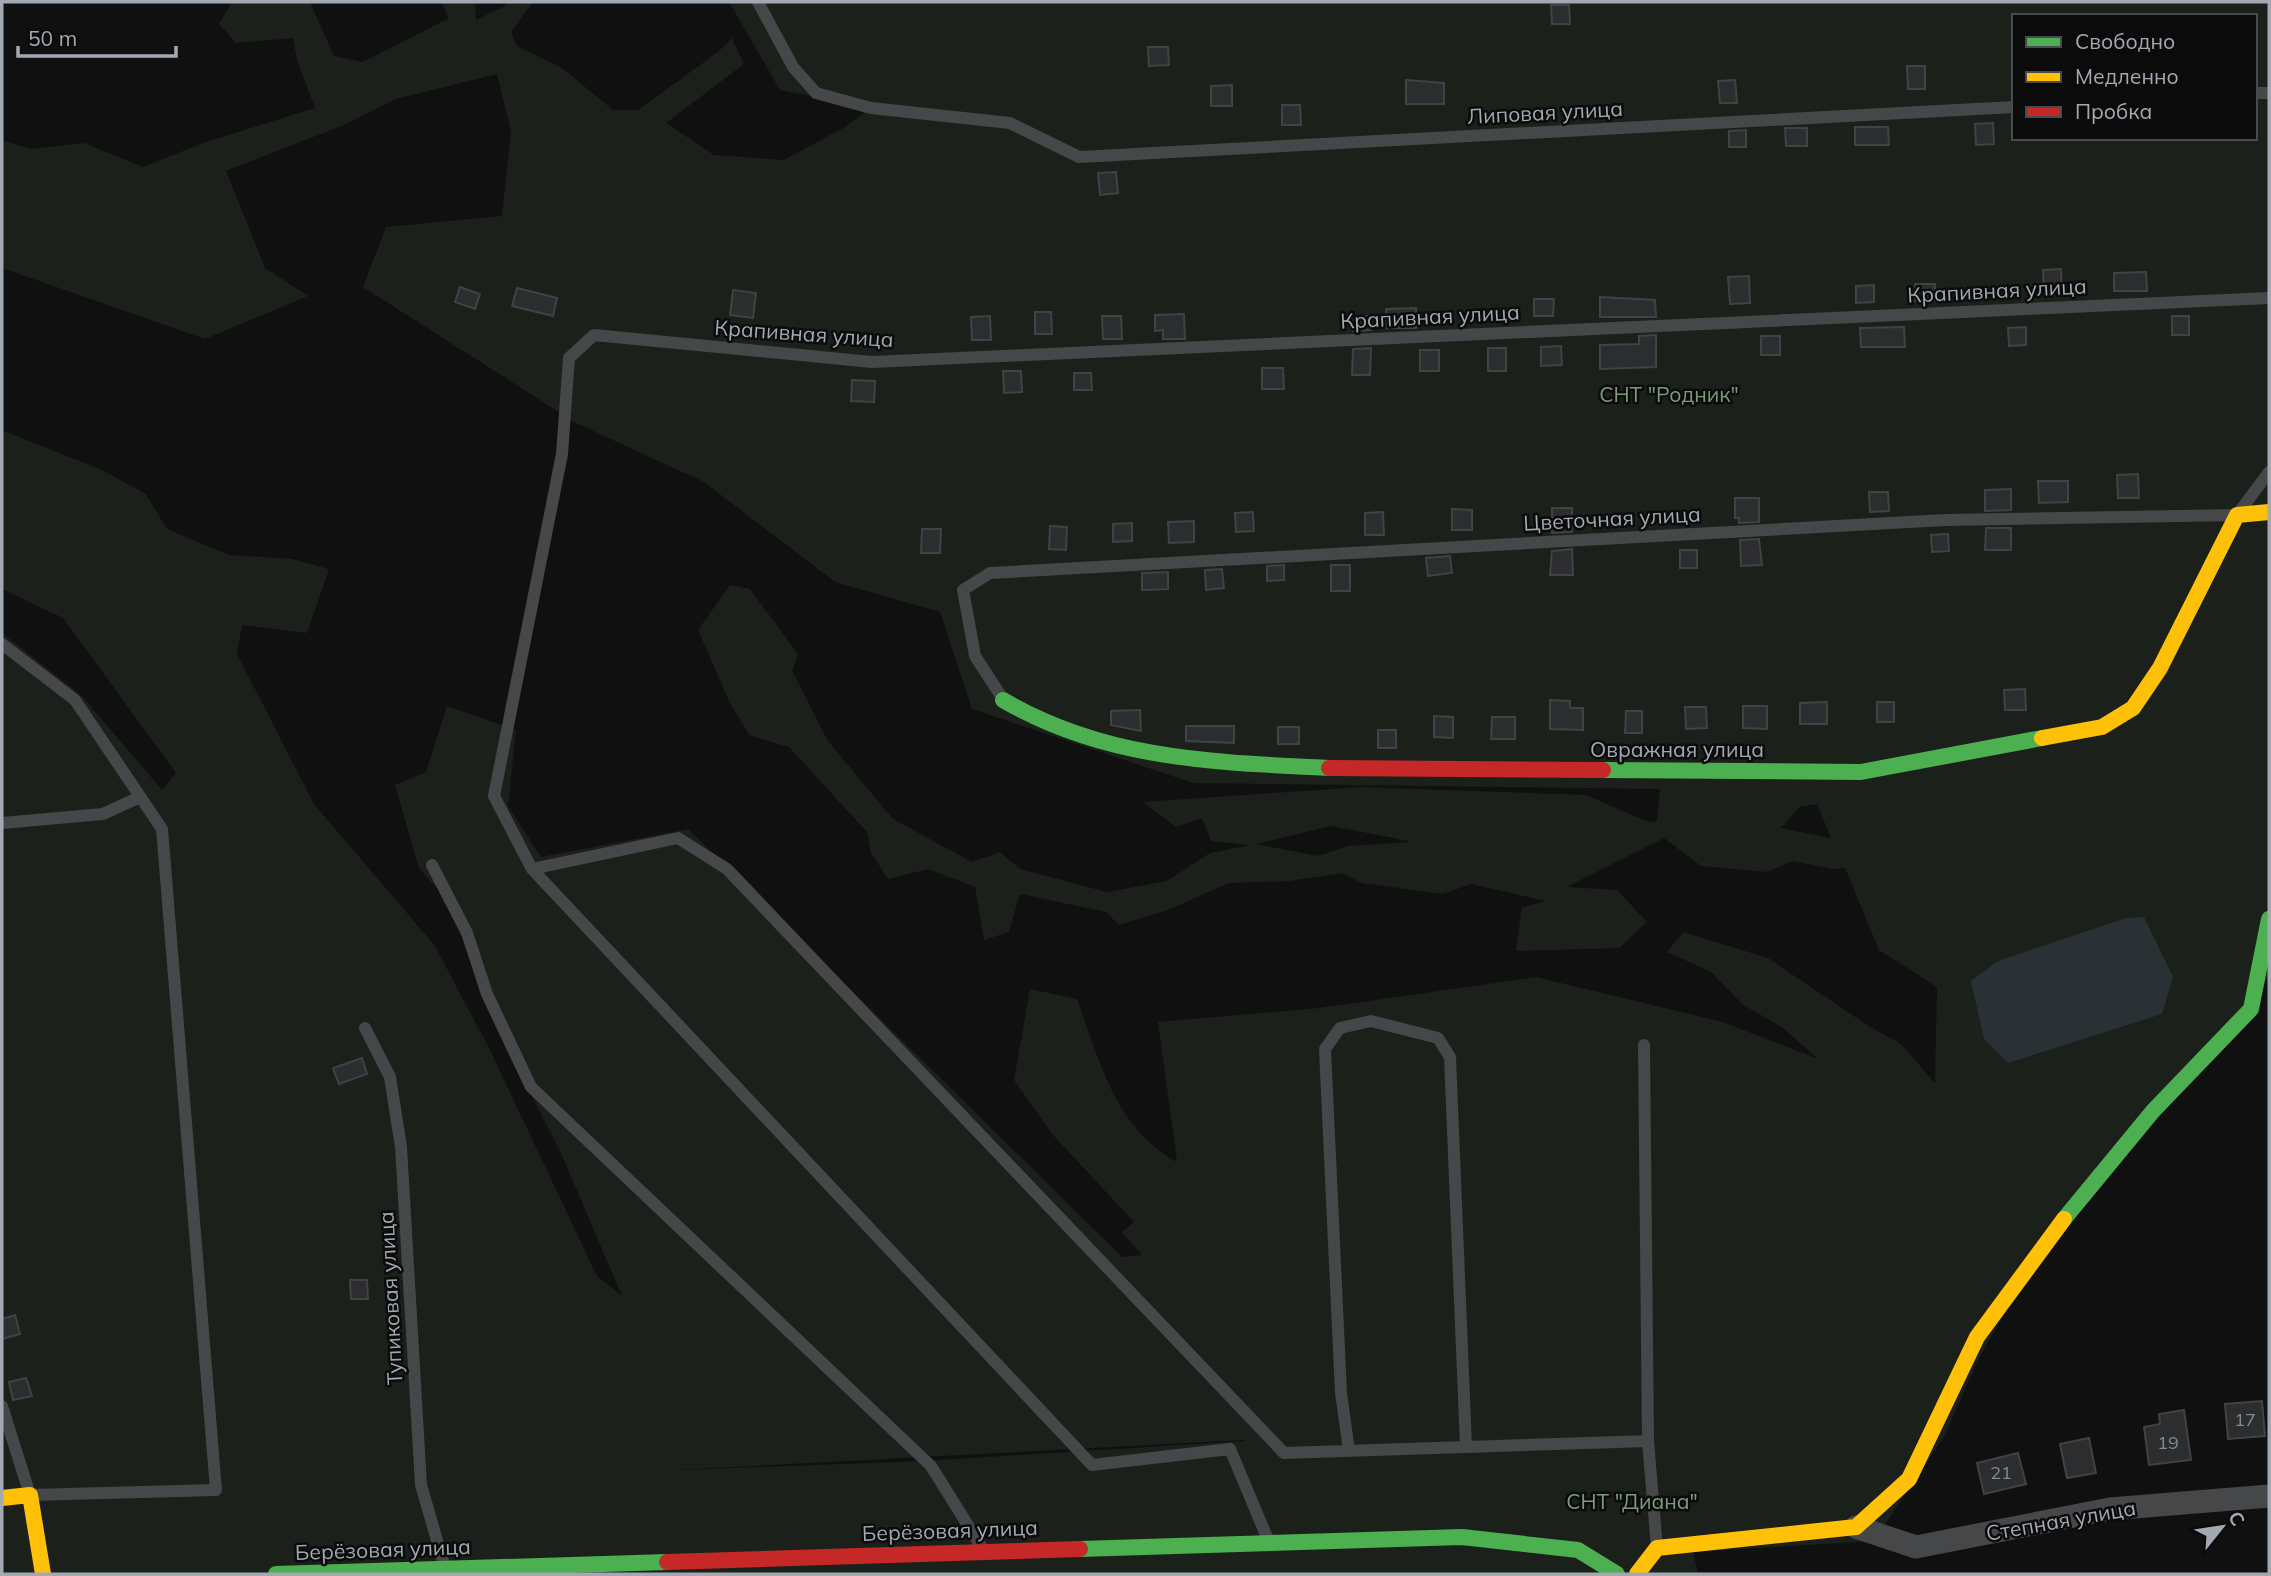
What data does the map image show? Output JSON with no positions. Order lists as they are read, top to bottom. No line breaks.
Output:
{"streets":{"street":["Овражная улица","Степная улица","Берёзовая улица"],"lane":["Липовая улица","Крапивная улица","Цветочная улица","Тупиковая улица"]},"crossings":[["Цветочная улица","Овражная улица"],["Тупиковая улица","Берёзовая улица"]],"parks":["СНТ \"Родник\"","СНТ \"Диана\""],"house_numbers":["17","19","21"],"legend":["Свободно","Медленно","Пробка"],"scale_bar":"50 m","north":"top right"}
